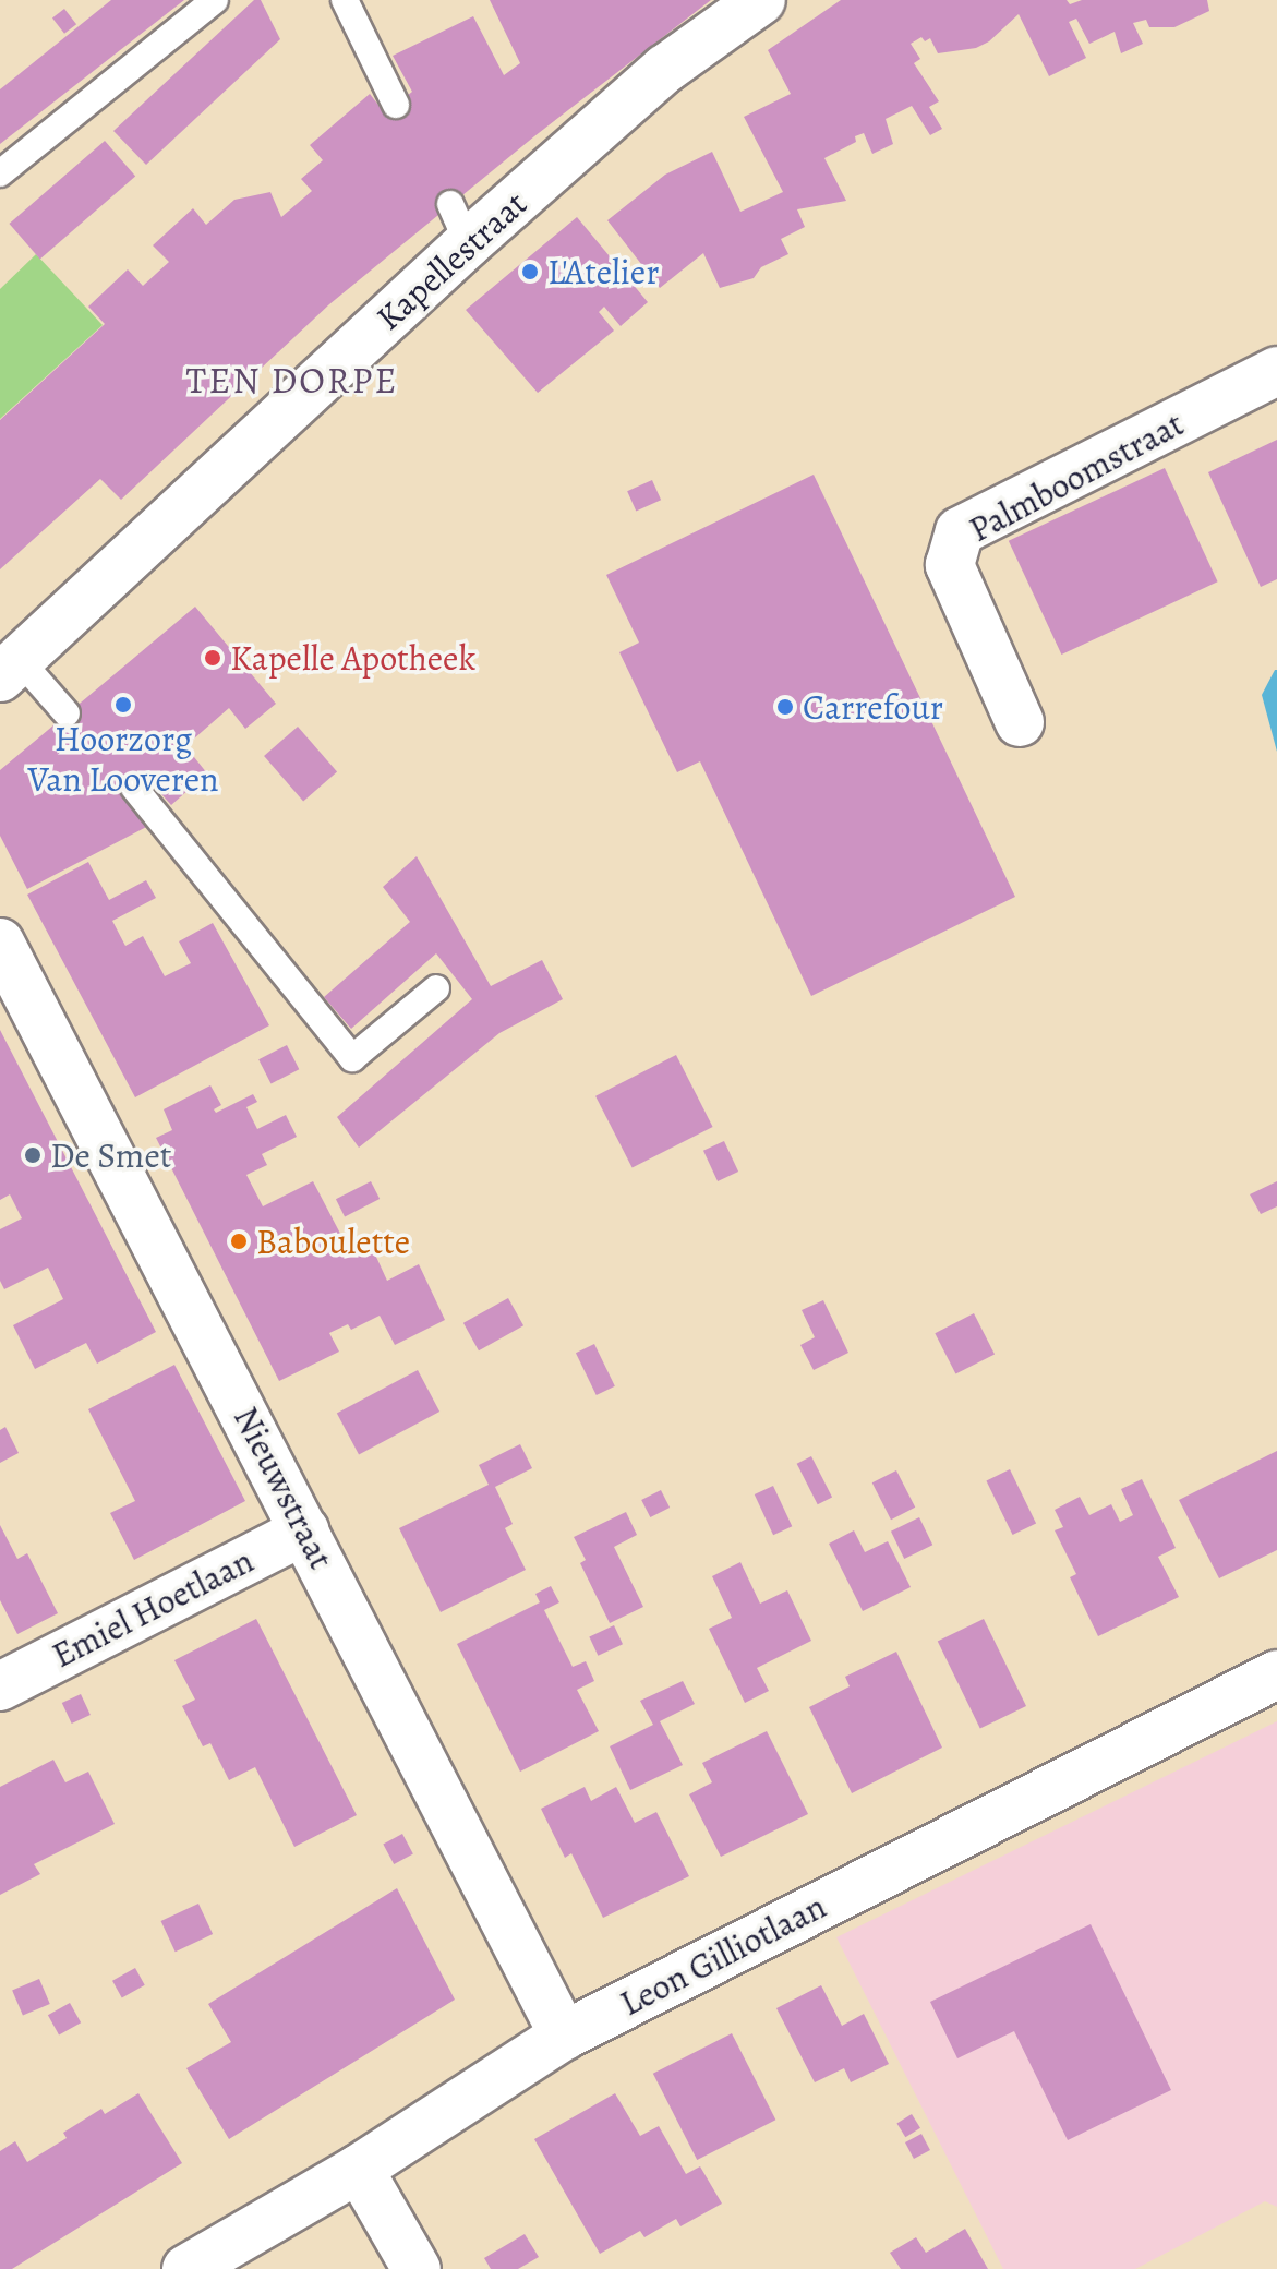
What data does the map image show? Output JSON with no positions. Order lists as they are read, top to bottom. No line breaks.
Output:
{"streets":{"street":["Kapellestraat","Palmboomstraat","Nieuwstraat","Emiel Hoetlaan","Leon Gilliotlaan"]},"crossings":[["Nieuwstraat","Emiel Hoetlaan"],["Nieuwstraat","Leon Gilliotlaan"]],"districts":["TEN DORPE"],"places":["L'Atelier","Kapelle Apotheek","Hoorzorg Van Looveren","Carrefour","De Smet","Baboulette"]}
